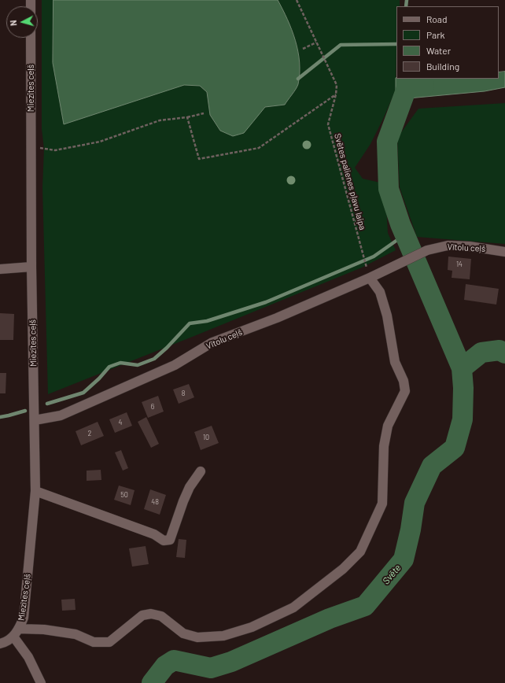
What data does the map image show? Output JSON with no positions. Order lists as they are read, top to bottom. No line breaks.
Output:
{"streets":{"street":["Miezītes ceļš","Vītolu ceļš"],"path":["Svētes palienes pļavu laipa"]},"crossings":[["Miezītes ceļš","Vītolu ceļš"],["Svētes palienes pļavu laipa","Vītolu ceļš"]],"water":["Svēte"],"house_numbers":["14","8","6","4","2","10","50","48"],"legend":["Road","Park","Water","Building"],"north":"left"}
